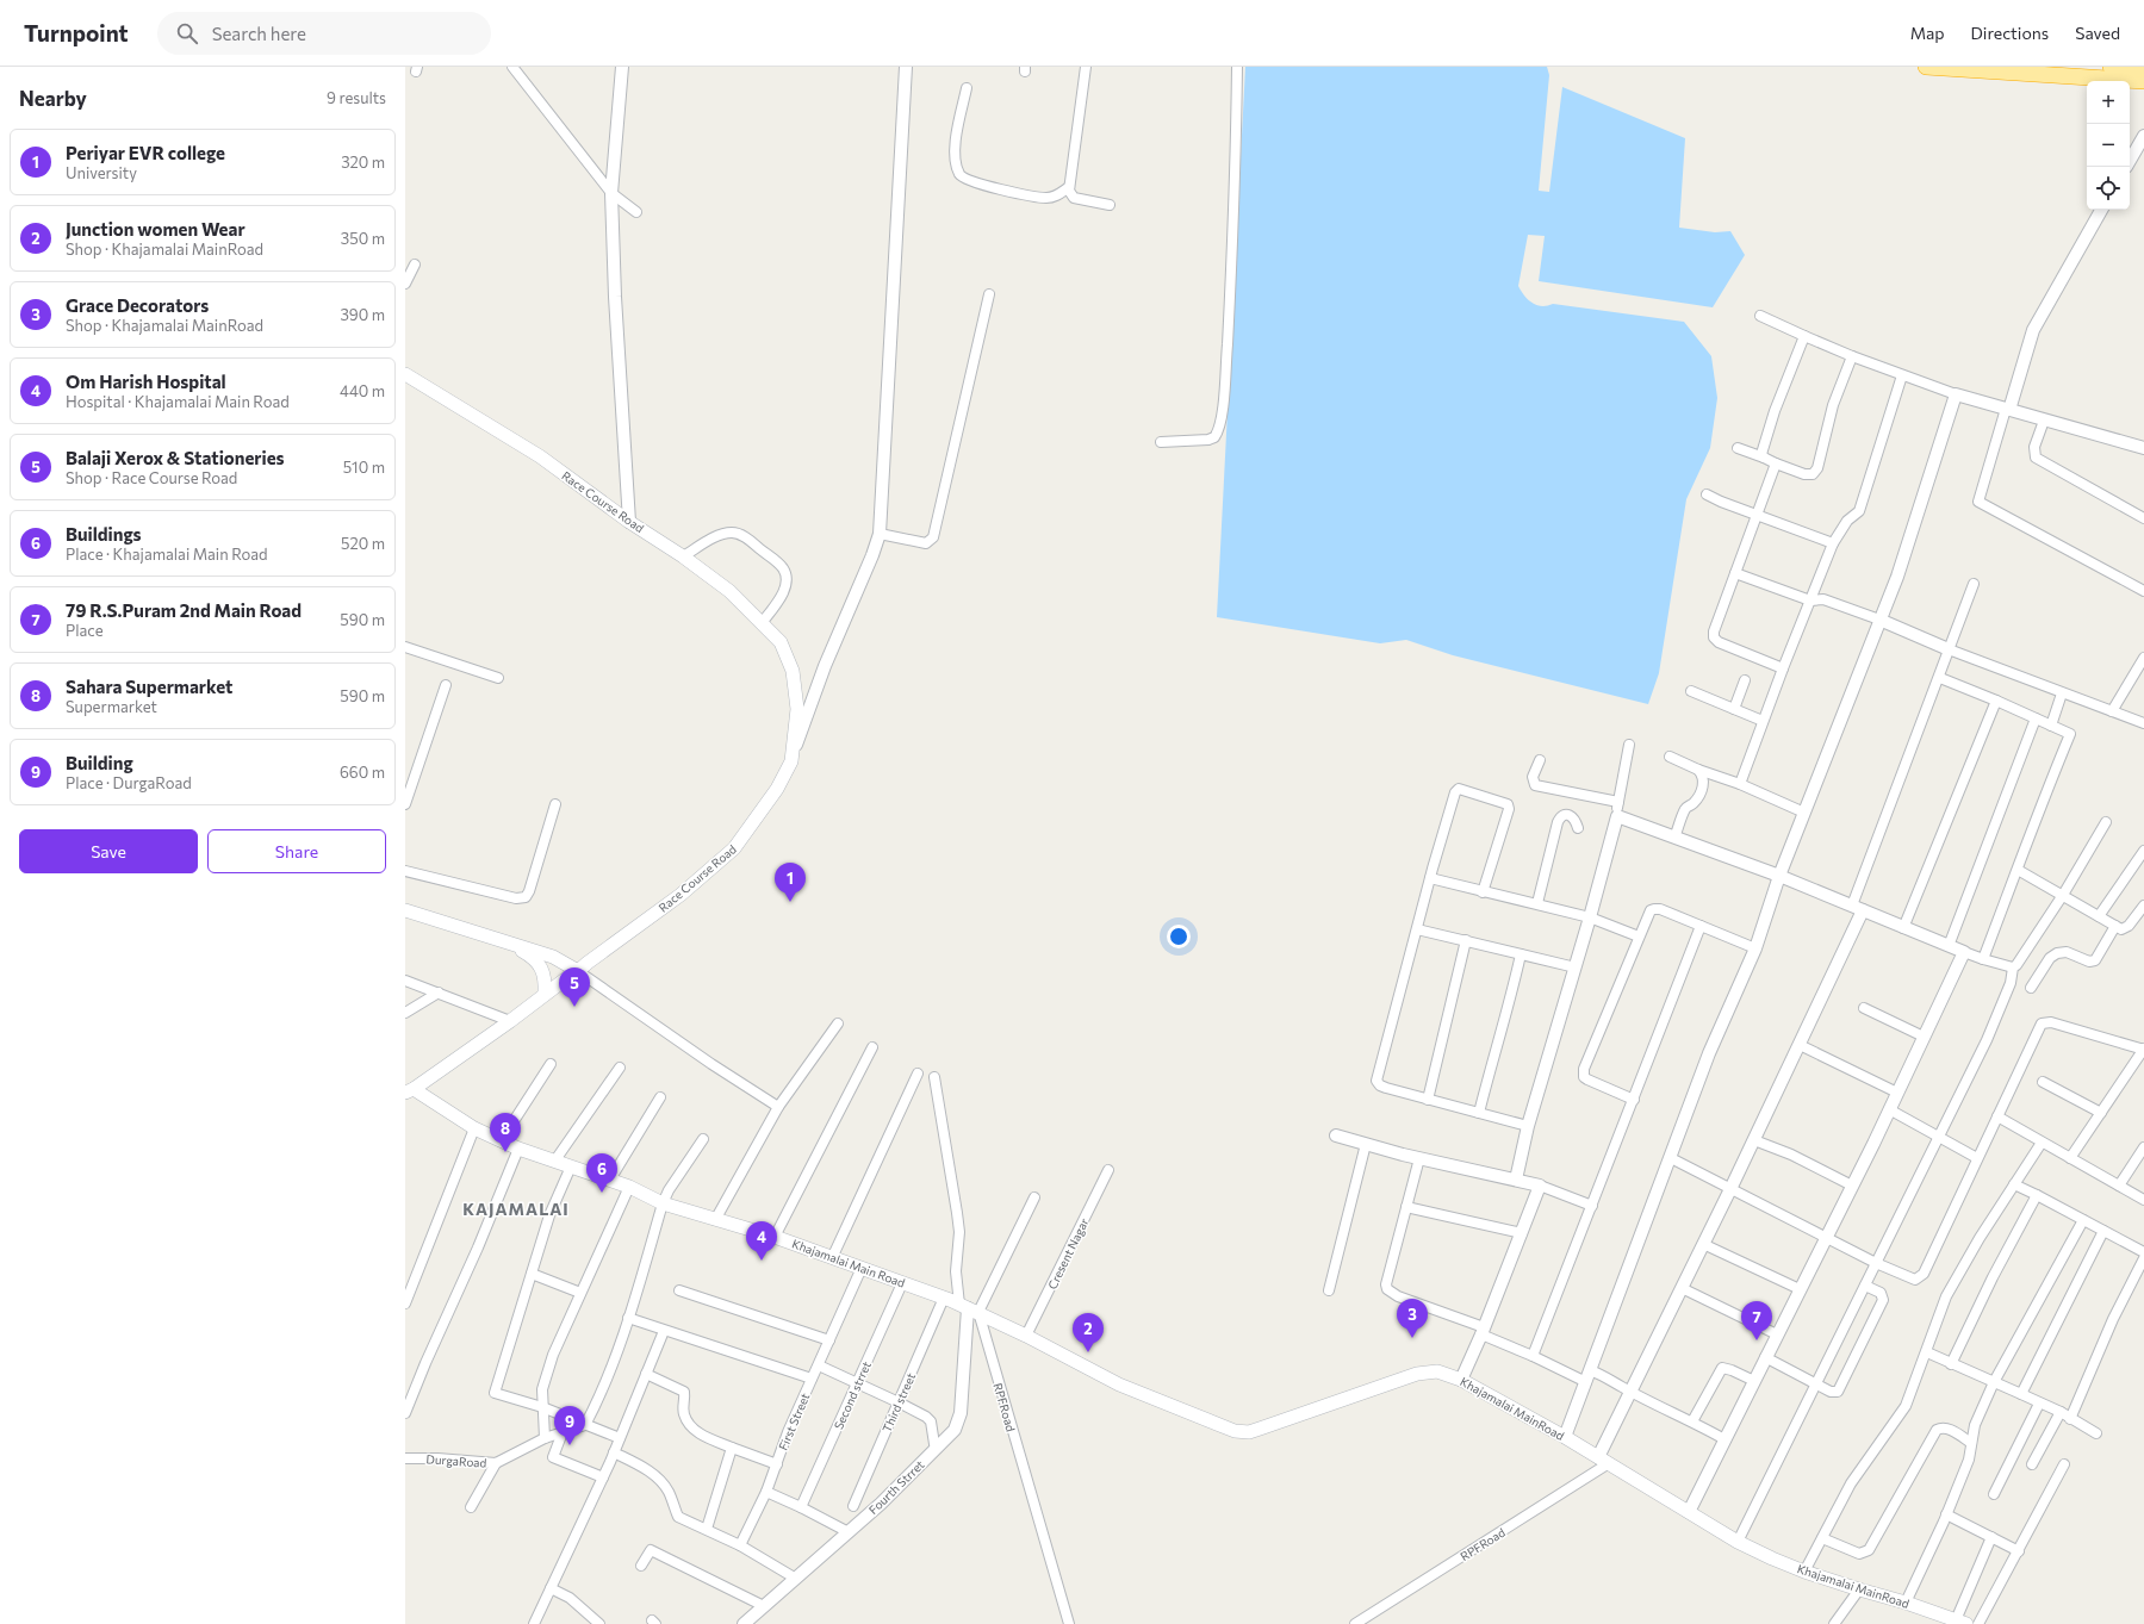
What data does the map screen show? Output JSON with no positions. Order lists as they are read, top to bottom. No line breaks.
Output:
{"streets":{"main road":["Race Course Road","Khajamalai Main Road","Khajamalai MainRoad"],"street":["Cresent Nagar","Second strret","Third street","RPFRoad","First Street","DurgaRoad","Fourth Strret"]},"crossings":[["Race Course Road","Khajamalai Main Road"],["Cresent Nagar","Khajamalai MainRoad"],["Khajamalai Main Road","Second strret"],["Khajamalai Main Road","Third street"],["Khajamalai Main Road","RPFRoad"],["Khajamalai Main Road","Khajamalai MainRoad"],["Khajamalai Main Road","First Street"],["Khajamalai Main Road","Fourth Strret"],["RPFRoad","Khajamalai MainRoad"],["RPFRoad","Fourth Strret"],["Khajamalai MainRoad","Fourth Strret"]],"districts":["KAJAMALAI"],"page":{"header":"Turnpoint","search":"Search here","nav":["Map","Directions","Saved"],"heading":["Nearby","9 results"],"map_buttons":["+","−"],"list":[{"mark":"1","name":"Periyar EVR college","note":"University","value":"320 m"},{"mark":"2","name":"Junction women Wear","note":"Shop · Khajamalai MainRoad","value":"350 m"},{"mark":"3","name":"Grace Decorators","note":"Shop · Khajamalai MainRoad","value":"390 m"},{"mark":"4","name":"Om Harish Hospital","note":"Hospital · Khajamalai Main Road","value":"440 m"},{"mark":"5","name":"Balaji Xerox & Stationeries","note":"Shop · Race Course Road","value":"510 m"},{"mark":"6","name":"Buildings","note":"Place · Khajamalai Main Road","value":"520 m"},{"mark":"7","name":"79 R.S.Puram 2nd Main Road","note":"Place","value":"590 m"},{"mark":"8","name":"Sahara Supermarket","note":"Supermarket","value":"590 m"},{"mark":"9","name":"Building","note":"Place · DurgaRoad","value":"660 m"}],"buttons":["Save","Share"],"pins":["1","5","8","6","4","3","7","2","9"]}}
